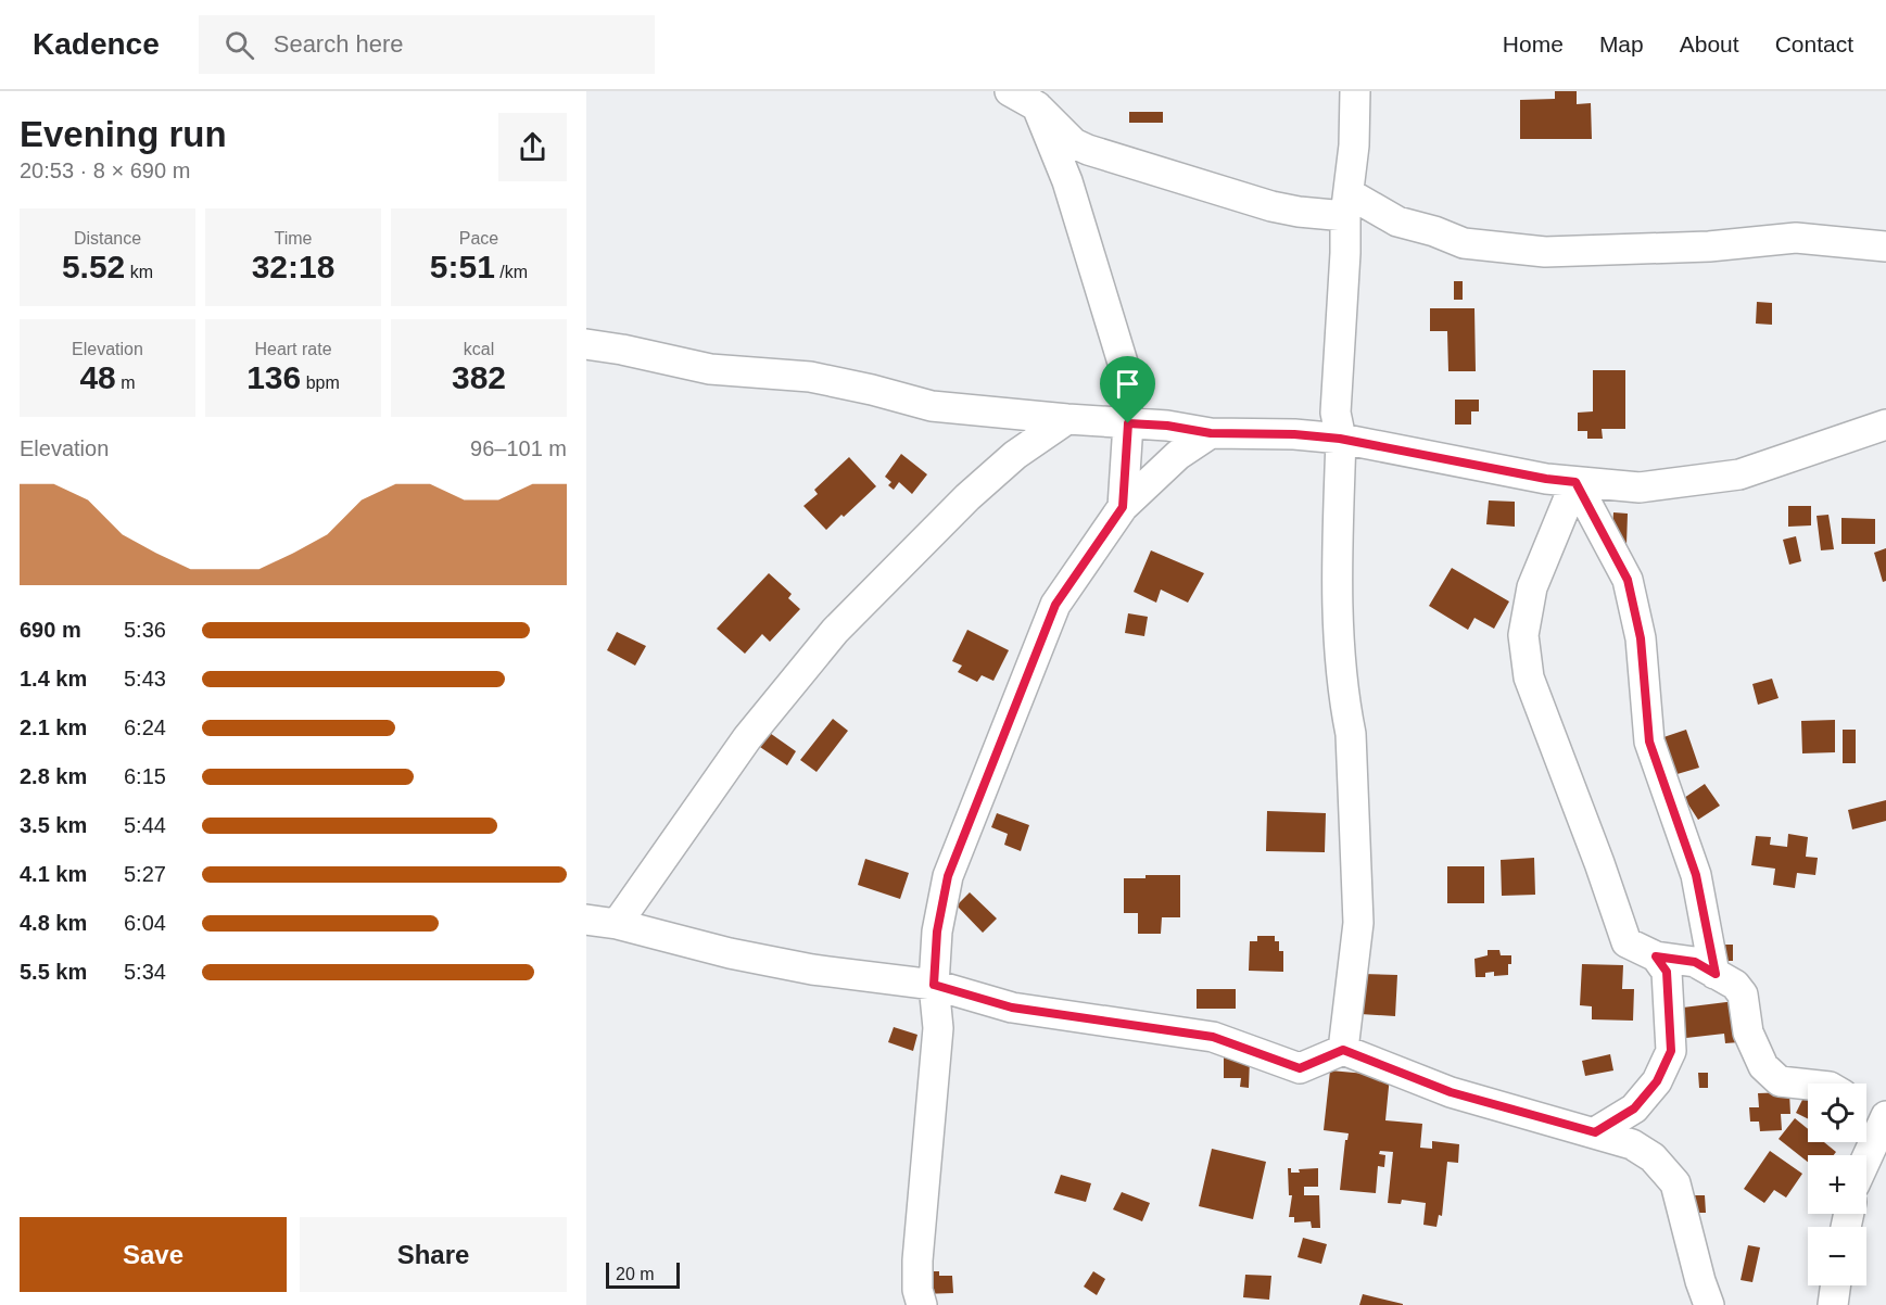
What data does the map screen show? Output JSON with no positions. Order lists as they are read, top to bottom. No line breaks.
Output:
{"scale_bar":"20 m","page":{"header":"Kadence","search":"Search here","nav":["Home","Map","About","Contact"],"heading":["Evening run","20:53 · 8 × 690 m"],"stats":[["Distance","5.52 km"],["Time","32:18"],["Pace","5:51 /km"],["Elevation","48 m"],["Heart rate","136 bpm"],["kcal","382"]],"chart":["Elevation","96–101 m"],"list":[{"name":"690 m","note":"5:36"},{"name":"1.4 km","note":"5:43"},{"name":"2.1 km","note":"6:24"},{"name":"2.8 km","note":"6:15"},{"name":"3.5 km","note":"5:44"},{"name":"4.1 km","note":"5:27"},{"name":"4.8 km","note":"6:04"},{"name":"5.5 km","note":"5:34"}],"map_buttons":["+","−"],"buttons":["Save","Share"],"scale":"20 m"}}
